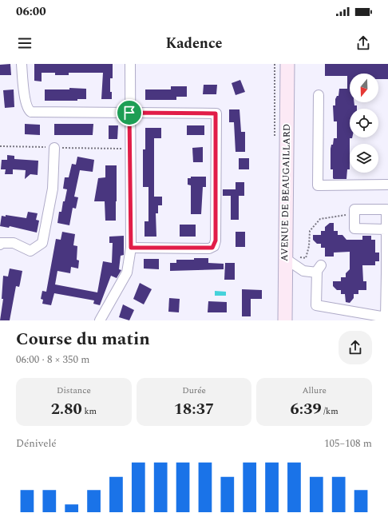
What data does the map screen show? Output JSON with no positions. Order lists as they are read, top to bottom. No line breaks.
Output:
{"streets":{"main road":["AVENUE DE BEAUGAILLARD"]},"north":"bottom","page":{"status":"06:00","header":"Kadence","heading":["Course du matin","06:00 · 8 × 350 m"],"stats":[["Distance","2.80 km"],["Durée","18:37"],["Allure","6:39 /km"]],"chart":["Dénivelé","105–108 m"]}}
